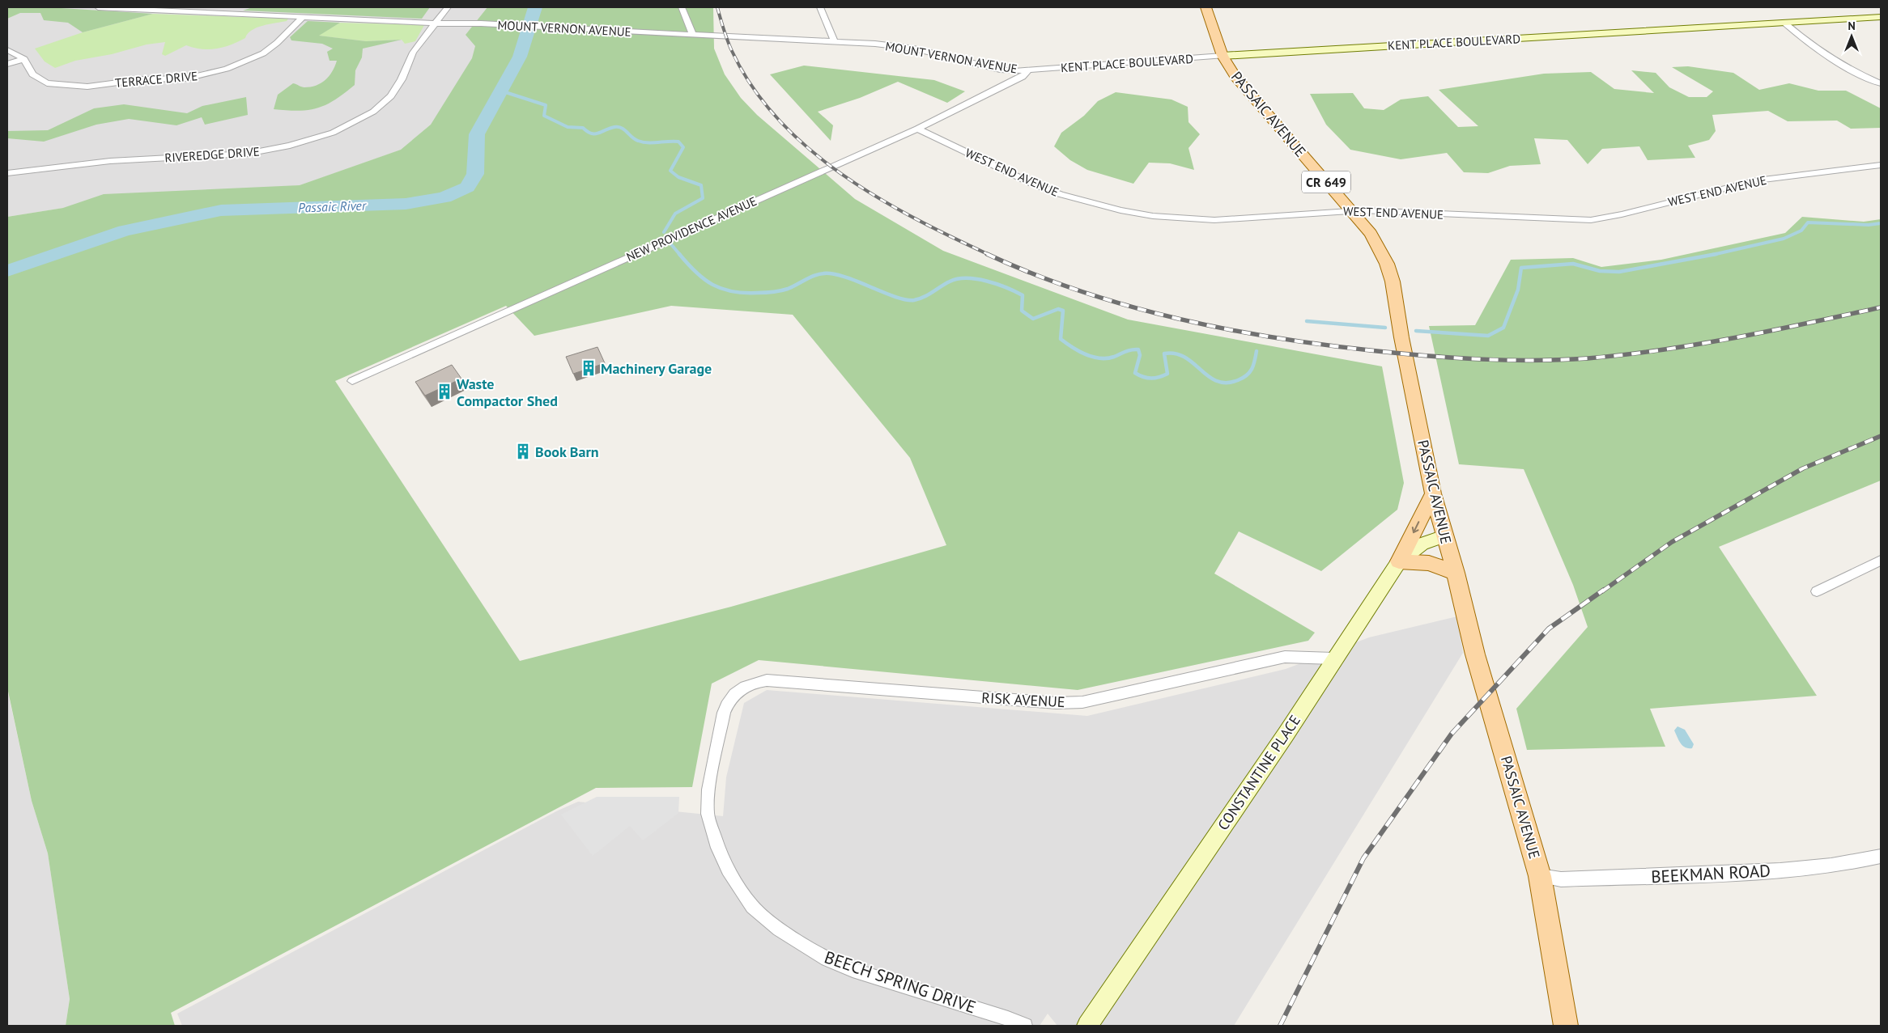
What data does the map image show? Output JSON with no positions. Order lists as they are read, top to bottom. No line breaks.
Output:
{"streets":{"main road":["PASSAIC AVENUE","CR 649"],"street":["MOUNT VERNON AVENUE","KENT PLACE BOULEVARD","TERRACE DRIVE","RIVEREDGE DRIVE","WEST END AVENUE","NEW PROVIDENCE AVENUE","RISK AVENUE","CONSTANTINE PLACE","BEEKMAN ROAD","BEECH SPRING DRIVE"]},"crossings":[["MOUNT VERNON AVENUE","KENT PLACE BOULEVARD"],["MOUNT VERNON AVENUE","TERRACE DRIVE"],["MOUNT VERNON AVENUE","RIVEREDGE DRIVE"],["MOUNT VERNON AVENUE","NEW PROVIDENCE AVENUE"],["KENT PLACE BOULEVARD","PASSAIC AVENUE"],["KENT PLACE BOULEVARD","NEW PROVIDENCE AVENUE"],["PASSAIC AVENUE","WEST END AVENUE"],["PASSAIC AVENUE","CONSTANTINE PLACE"],["PASSAIC AVENUE","BEEKMAN ROAD"],["WEST END AVENUE","NEW PROVIDENCE AVENUE"],["RISK AVENUE","CONSTANTINE PLACE"],["RISK AVENUE","BEECH SPRING DRIVE"]],"water":["Passaic River"],"places":{"building":["Machinery Garage","Waste Compactor Shed","Book Barn"]},"north":"top"}
